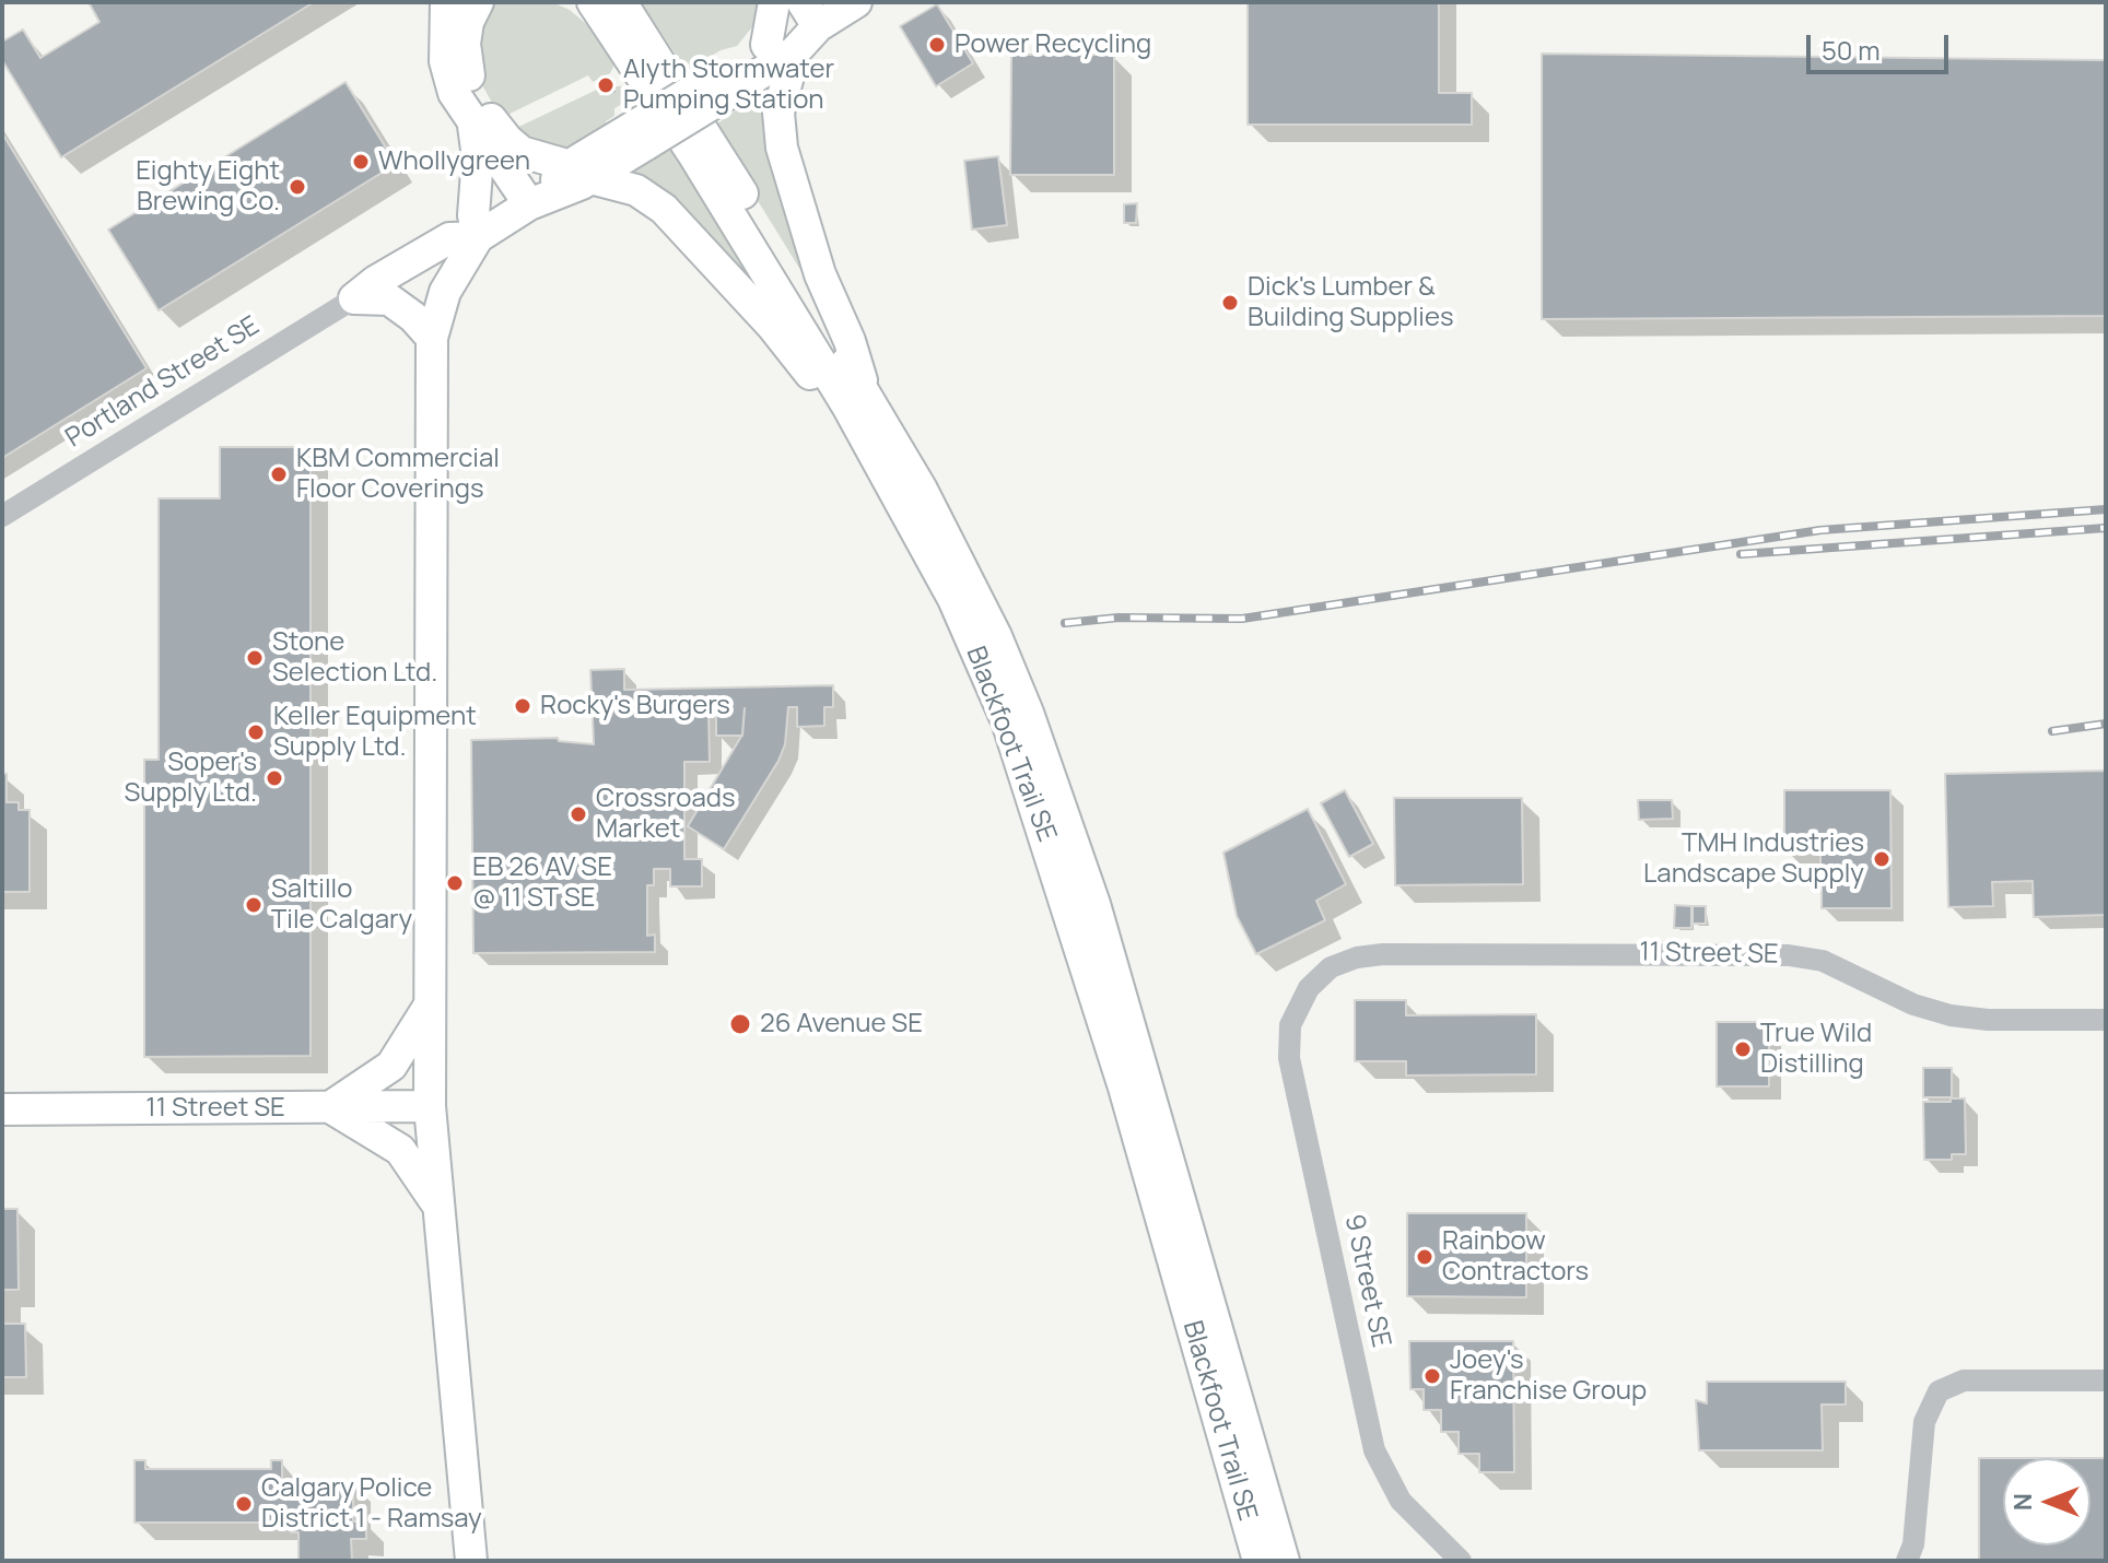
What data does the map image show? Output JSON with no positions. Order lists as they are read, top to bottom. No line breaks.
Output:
{"streets":{"main road":["Blackfoot Trail SE","11 Street SE"],"street":["Portland Street SE","9 Street SE"]},"crossings":[["11 Street SE","9 Street SE"]],"places":["Power Recycling","Alyth Stormwater Pumping Station","Whollygreen","Eighty Eight Brewing Co.","Dick's Lumber & Building Supplies","KBM Commercial Floor Coverings","Stone Selection Ltd.","Rocky's Burgers","Keller Equipment Supply Ltd.","Soper's Supply Ltd.","Crossroads Market","TMH Industries Landscape Supply","EB 26 AV SE @ 11 ST SE","Saltillo Tile Calgary","26 Avenue SE","True Wild Distilling","Rainbow Contractors","Joey's Franchise Group","Calgary Police District 1 - Ramsay"],"scale_bar":"50 m","north":"left"}
